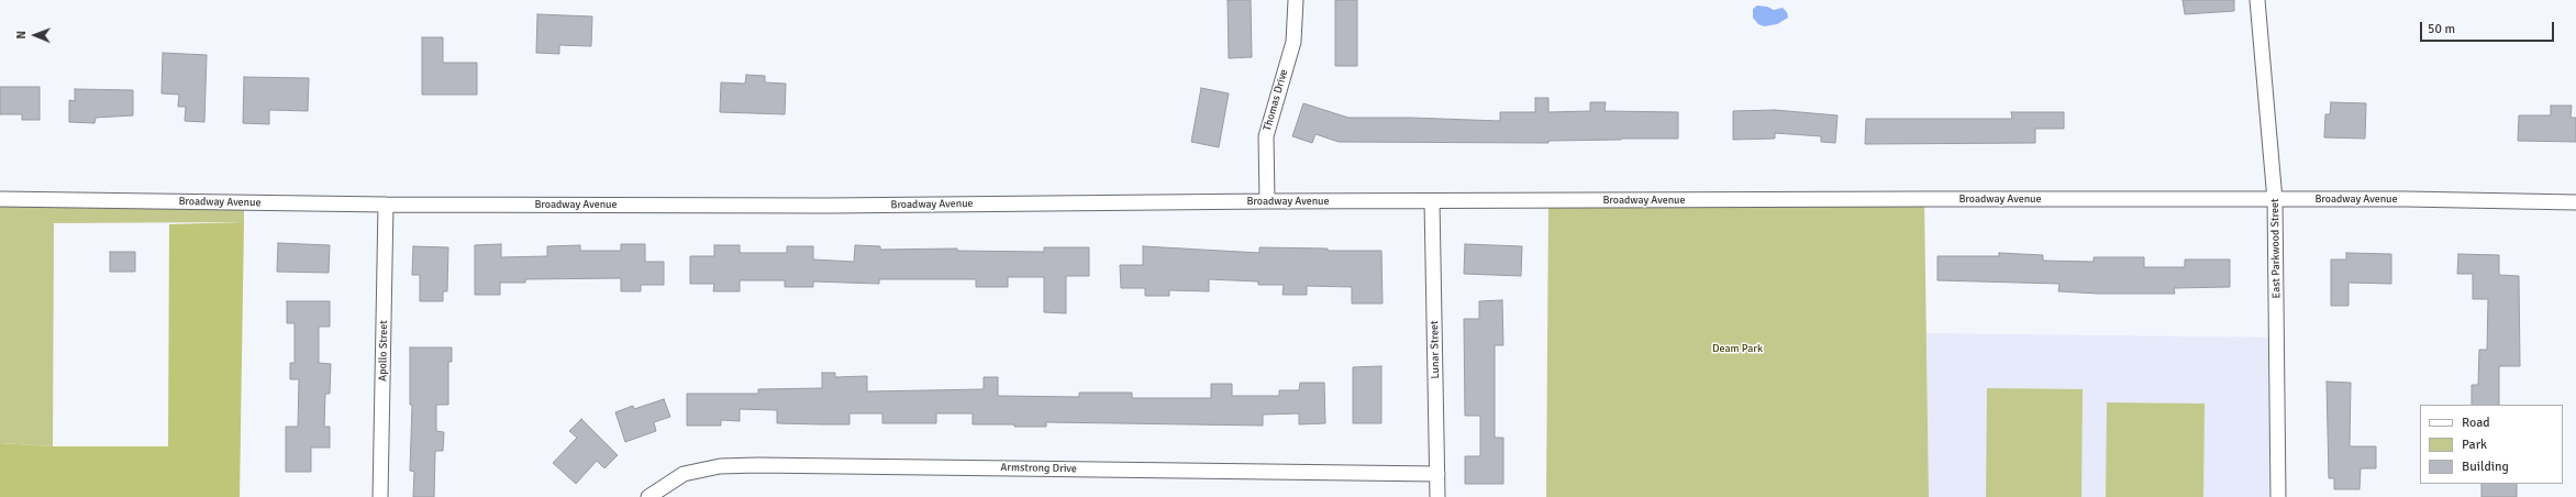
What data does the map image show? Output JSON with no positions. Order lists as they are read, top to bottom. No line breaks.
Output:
{"streets":{"street":["Thomas Drive","Broadway Avenue","East Parkwood Street","Lunar Street","Apollo Street","Armstrong Drive"]},"crossings":[["Thomas Drive","Broadway Avenue"],["Broadway Avenue","East Parkwood Street"],["Broadway Avenue","Lunar Street"],["Broadway Avenue","Apollo Street"],["Lunar Street","Armstrong Drive"]],"parks":["Deam Park"],"legend":["Road","Park","Building"],"scale_bar":"50 m","north":"left"}
